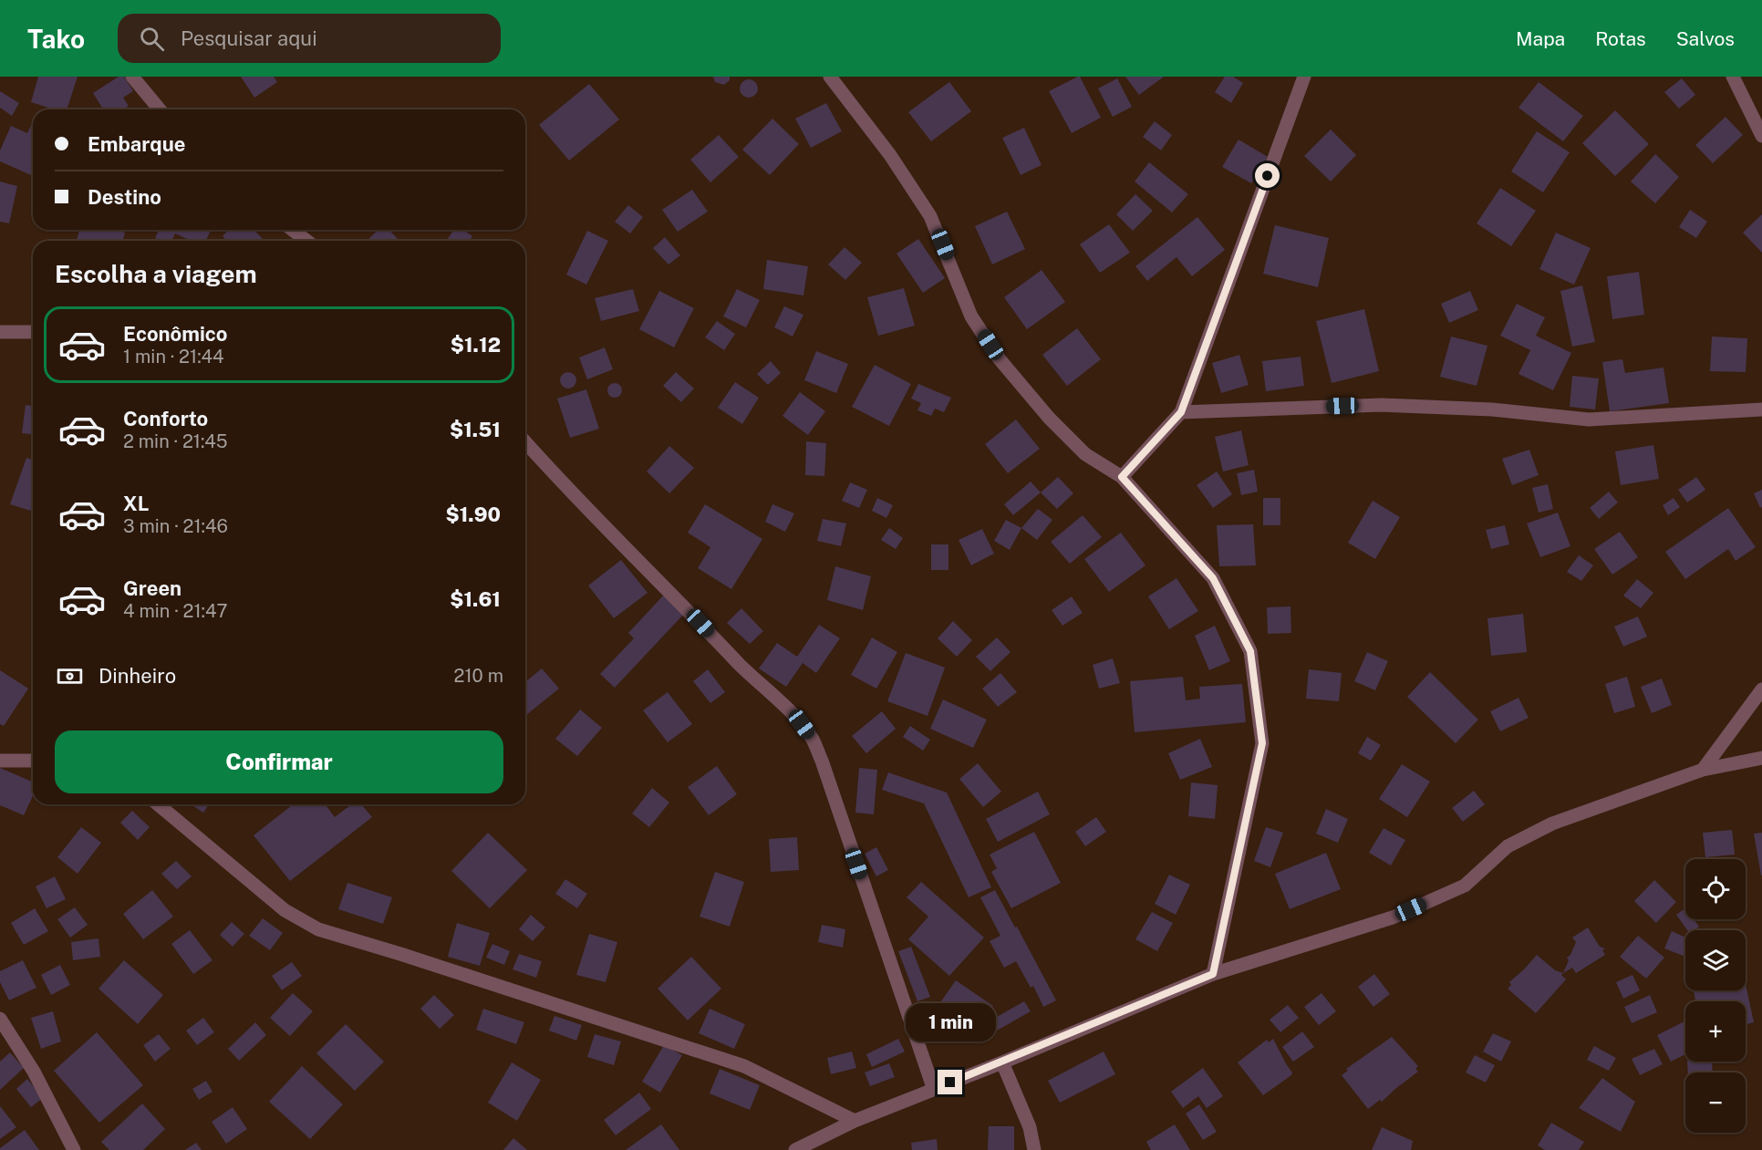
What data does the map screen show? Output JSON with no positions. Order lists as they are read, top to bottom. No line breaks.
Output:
{"page":{"header":"Tako","search":"Pesquisar aqui","nav":["Mapa","Rotas","Salvos"],"banner":["Embarque","Destino"],"heading":"Escolha a viagem","list":[{"name":"Econômico","note":"1 min · 21:44","value":"$1.12"},{"name":"Conforto","note":"2 min · 21:45","value":"$1.51"},{"name":"XL","note":"3 min · 21:46","value":"$1.90"},{"name":"Green","note":"4 min · 21:47","value":"$1.61"}],"pay":["Dinheiro","210 m"],"buttons":"Confirmar","map_buttons":["+","−"],"bubble":"1 min"}}
